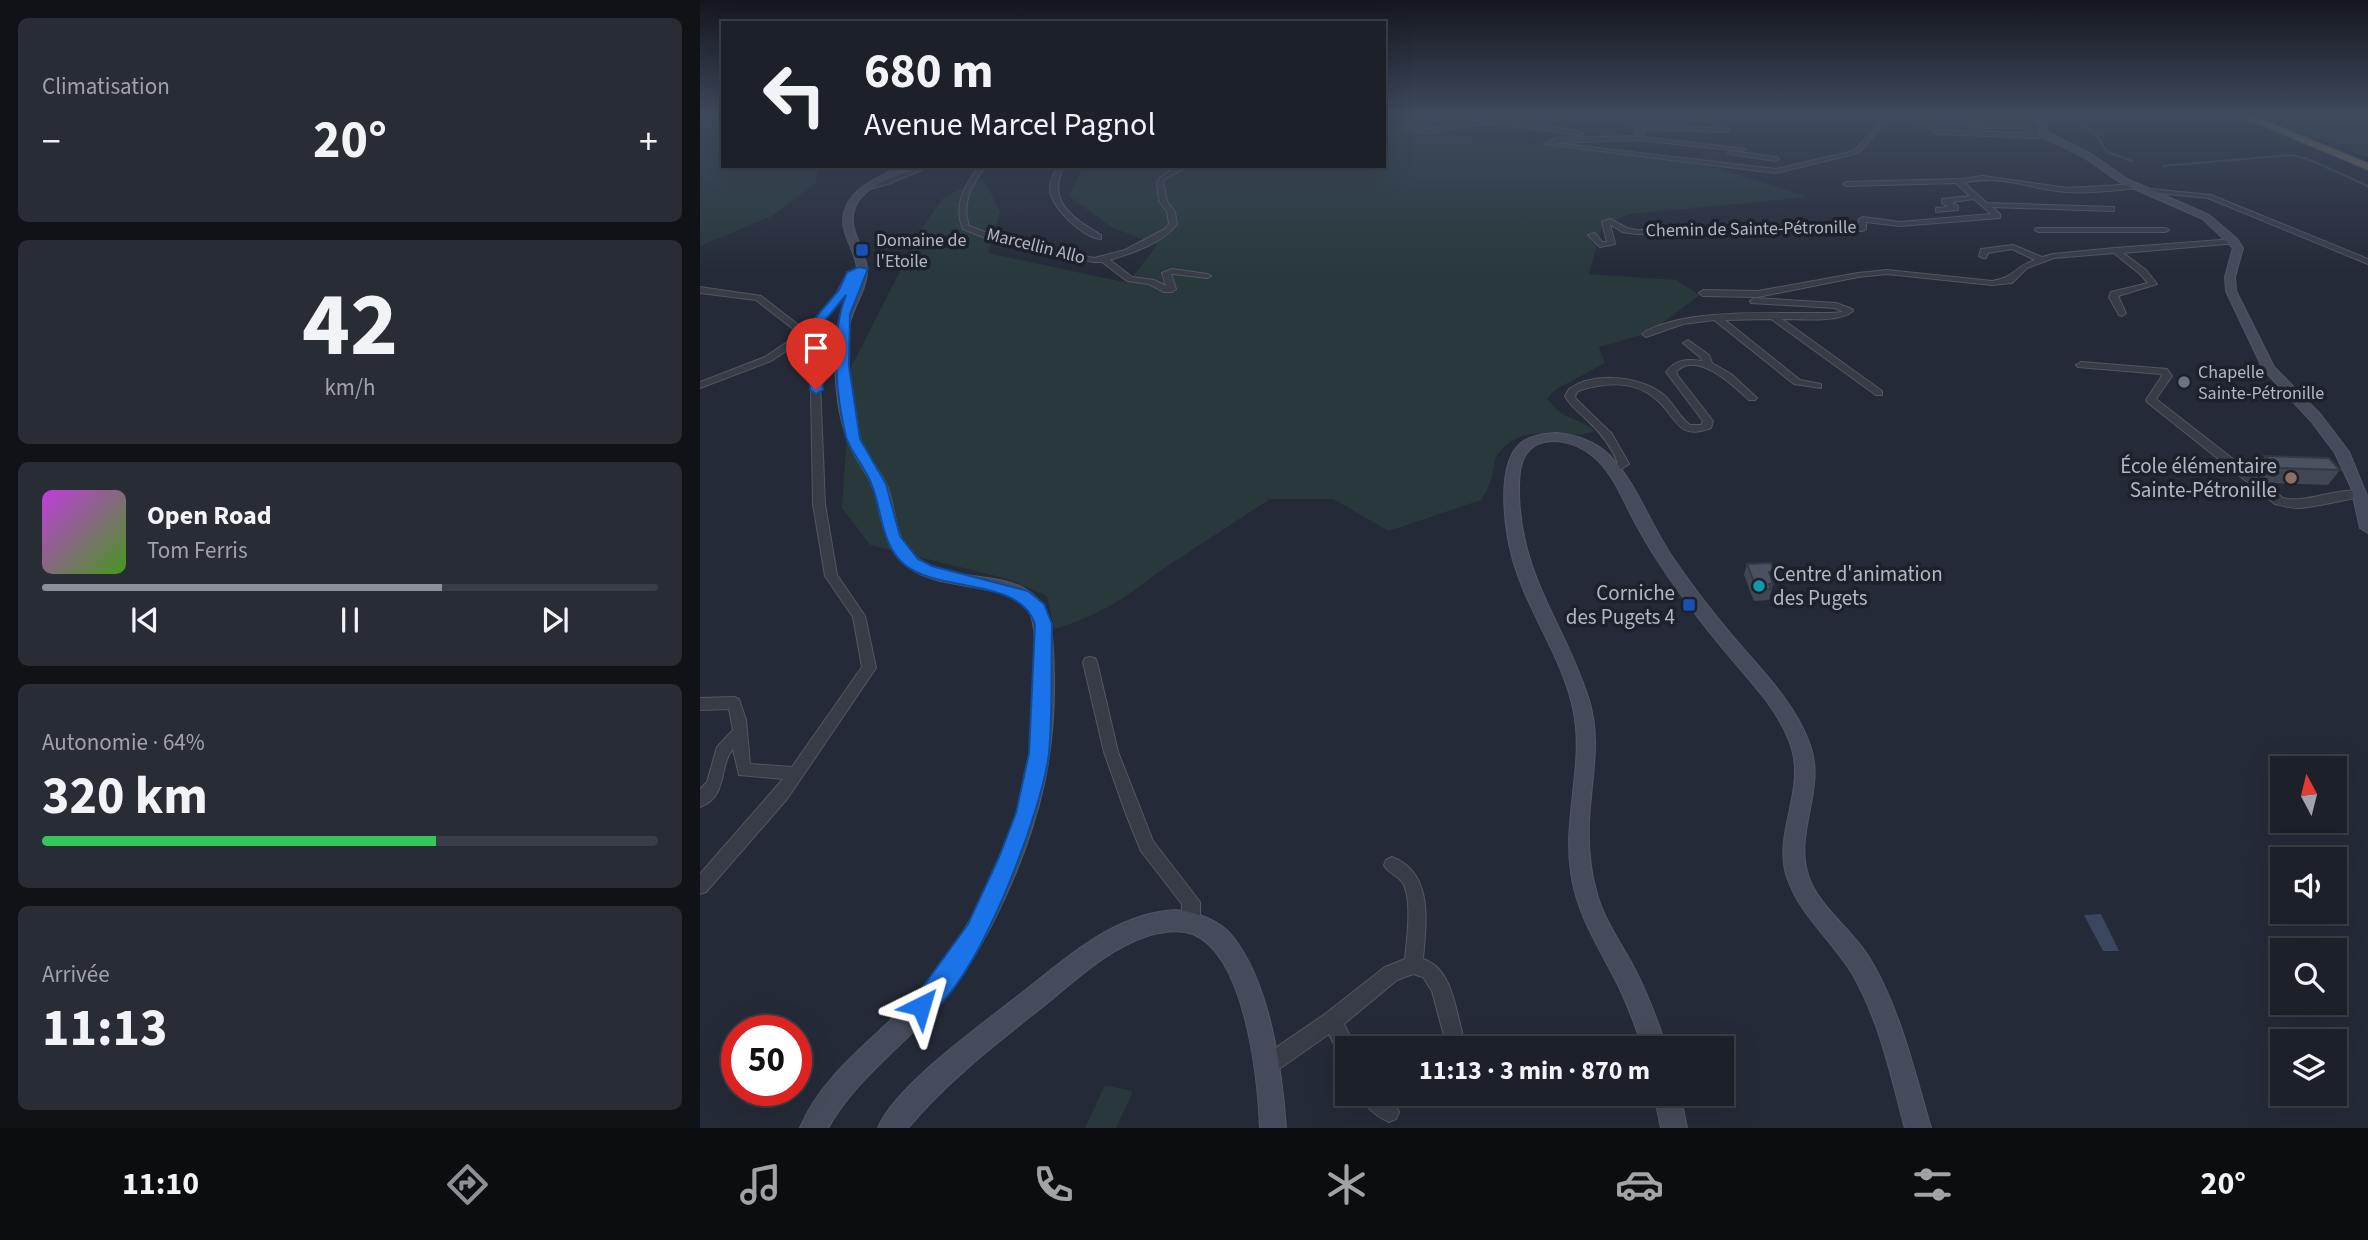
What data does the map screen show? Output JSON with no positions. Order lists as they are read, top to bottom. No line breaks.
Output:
{"streets":{"street":["Chemin de Sainte-Pétronille","Marcellin Allo"]},"places":{"transit":["Domaine de l'Etoile","Corniche des Pugets 4"],"other":["Chapelle Sainte-Pétronille","École élémentaire Sainte-Pétronille","Centre d'animation des Pugets"]},"north":"top","page":{"tile":["Climatisation",["42","km/h"],["Autonomie · 64%","320 km"],["Arrivée","11:13"]],"turn":["680 m","Avenue Marcel Pagnol"],"heat":["−","20°","+"],"song":["Open Road","Tom Ferris"],"limit":"50","trip":"11:13 · 3 min · 870 m","tabs":["11:10","20°"]}}
